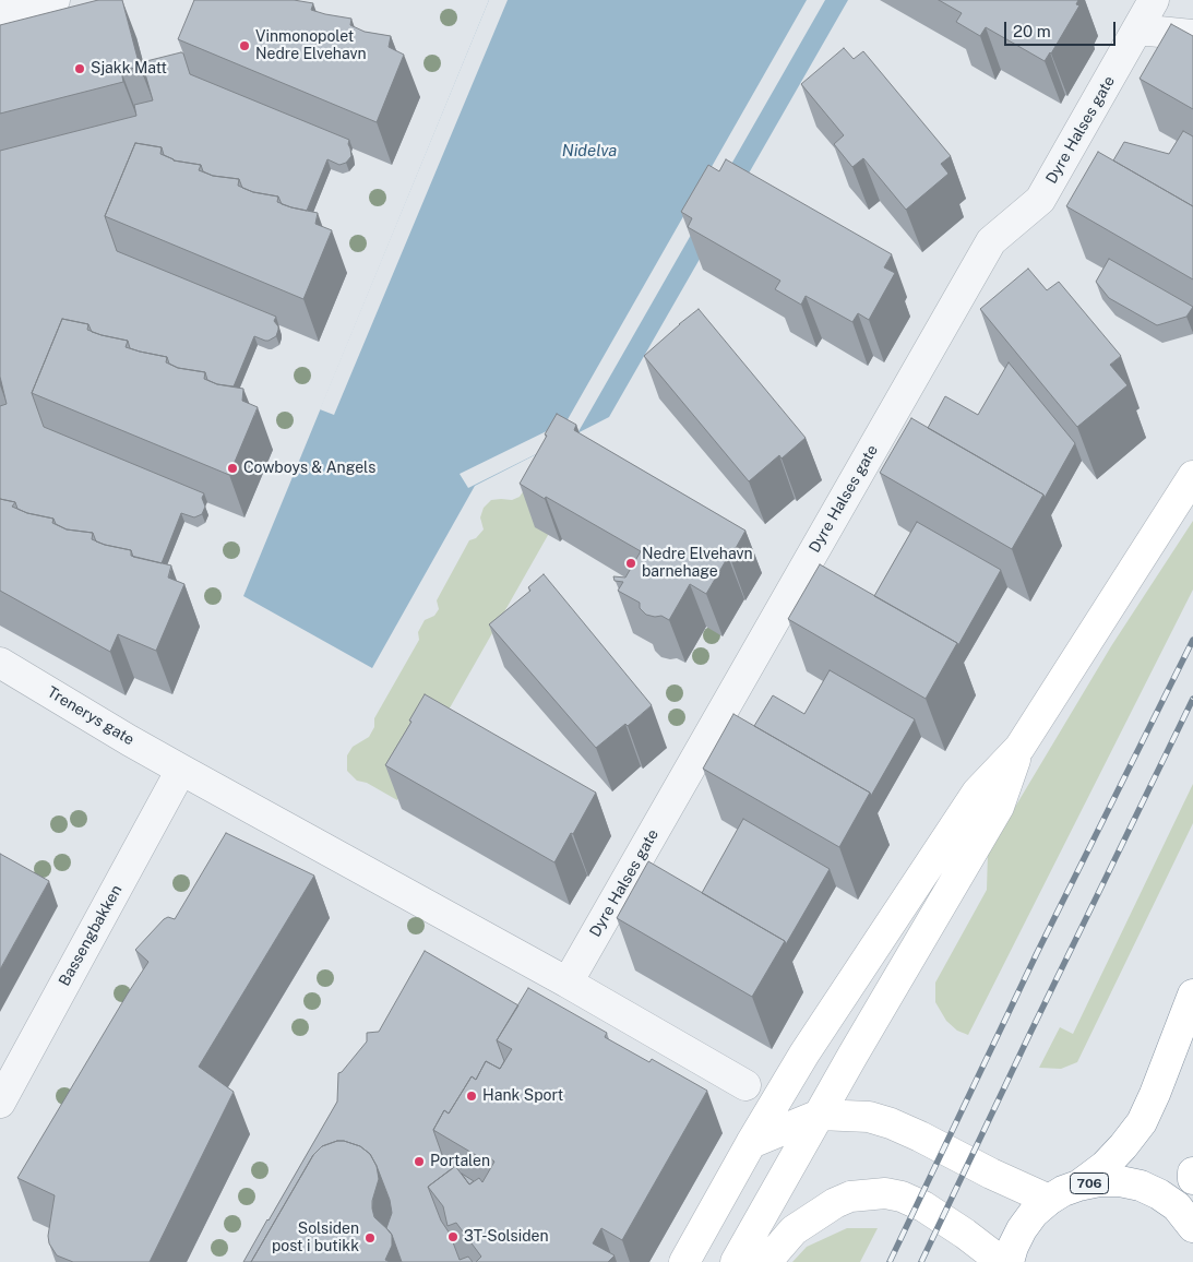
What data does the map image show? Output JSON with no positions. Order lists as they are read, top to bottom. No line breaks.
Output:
{"streets":{"main road":["706"],"street":["Dyre Halses gate","Trenerys gate","Bassengbakken"]},"crossings":[["Trenerys gate","Bassengbakken"]],"water":["Nidelva"],"places":["Vinmonopolet Nedre Elvehavn","Sjakk Matt","Cowboys & Angels","Nedre Elvehavn barnehage","Hank Sport","Portalen","3T-Solsiden","Solsiden post i butikk"],"scale_bar":"20 m"}
